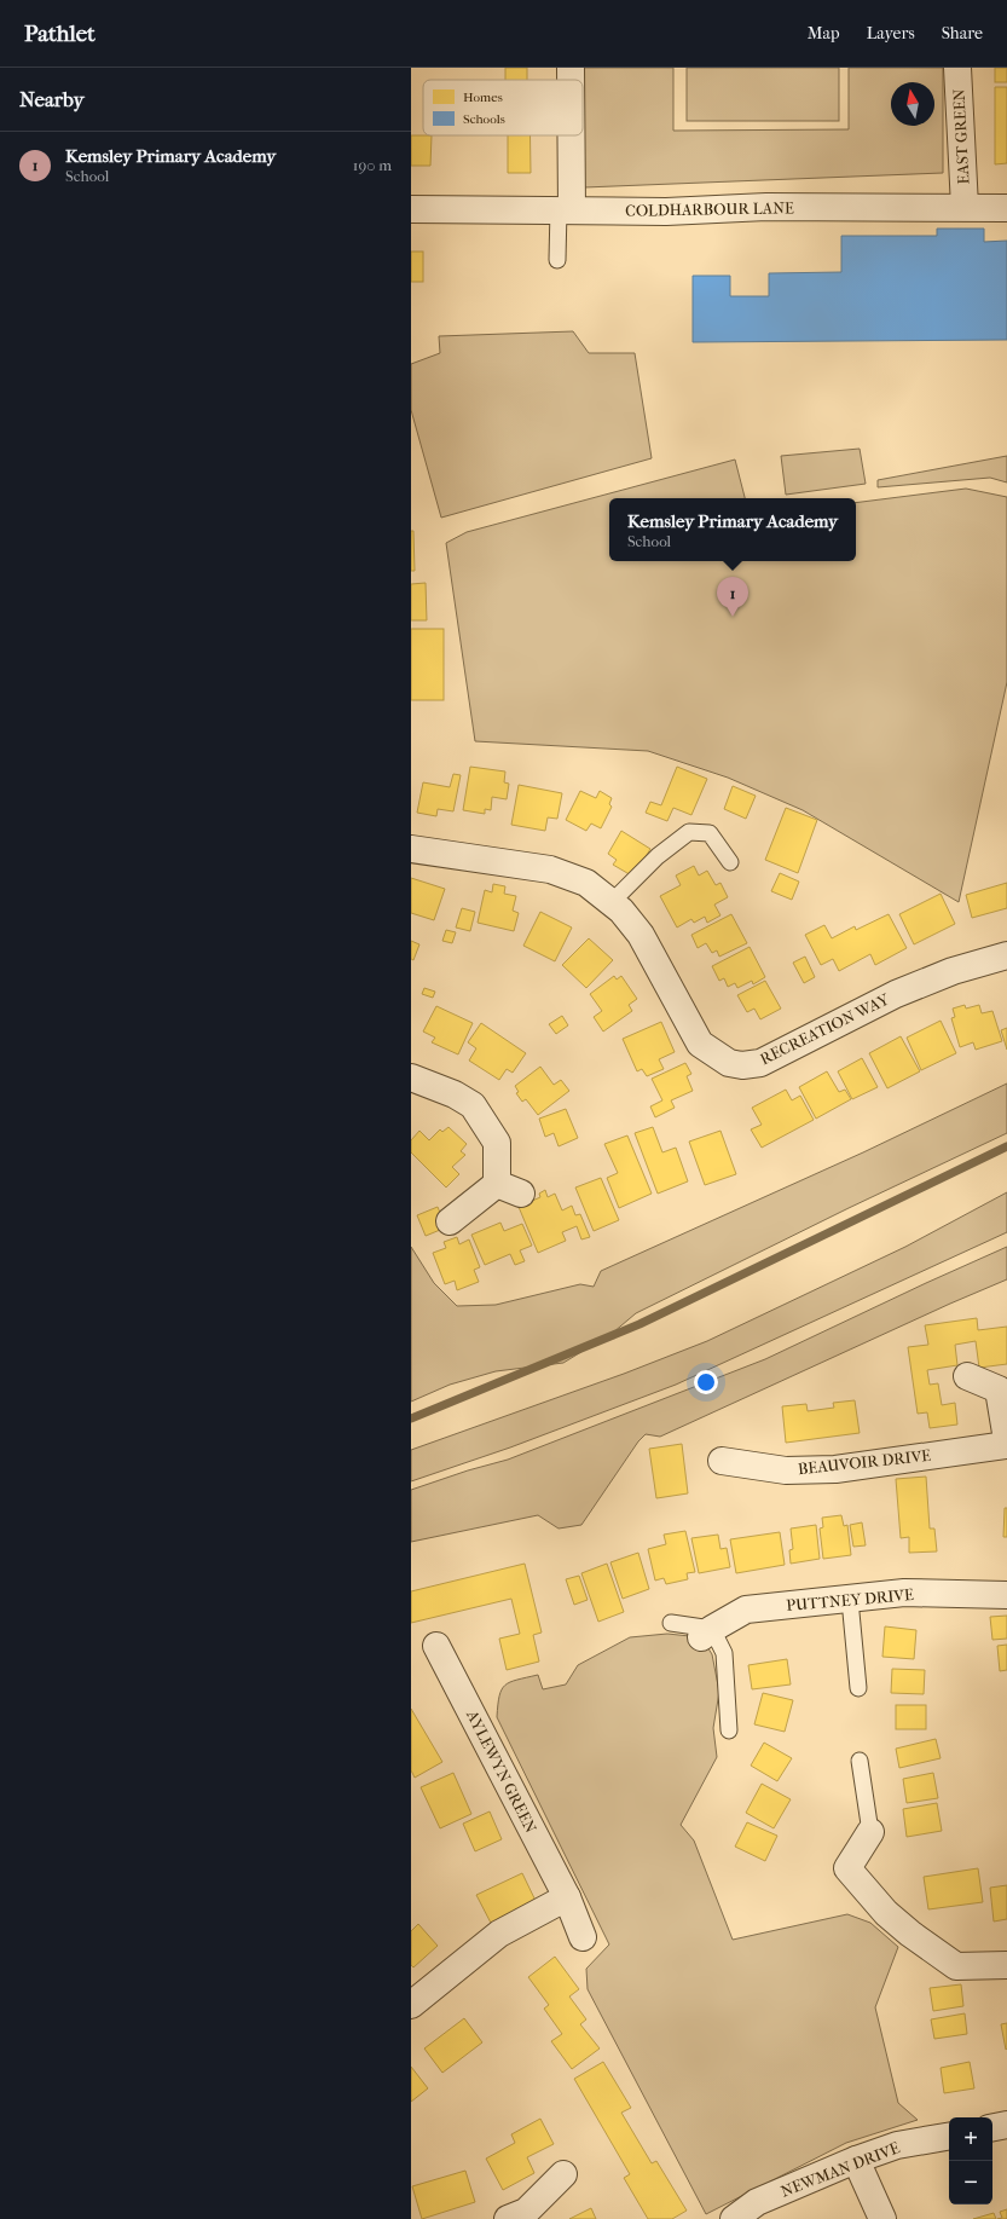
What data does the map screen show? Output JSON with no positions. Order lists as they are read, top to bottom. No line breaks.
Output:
{"streets":{"street":["EAST GREEN","COLDHARBOUR LANE","RECREATION WAY","BEAUVOIR DRIVE","PUTTNEY DRIVE","AYLEWYN GREEN","NEWMAN DRIVE"]},"crossings":[["EAST GREEN","COLDHARBOUR LANE"]],"legend":["Homes","Schools"],"north":"top","page":{"header":"Pathlet","nav":["Map","Layers","Share"],"heading":"Nearby","list":[{"mark":"1","name":"Kemsley Primary Academy","note":"School","value":"190 m"}],"popup":["Kemsley Primary Academy","School"],"pins":"1","map_buttons":["+","−"]}}
